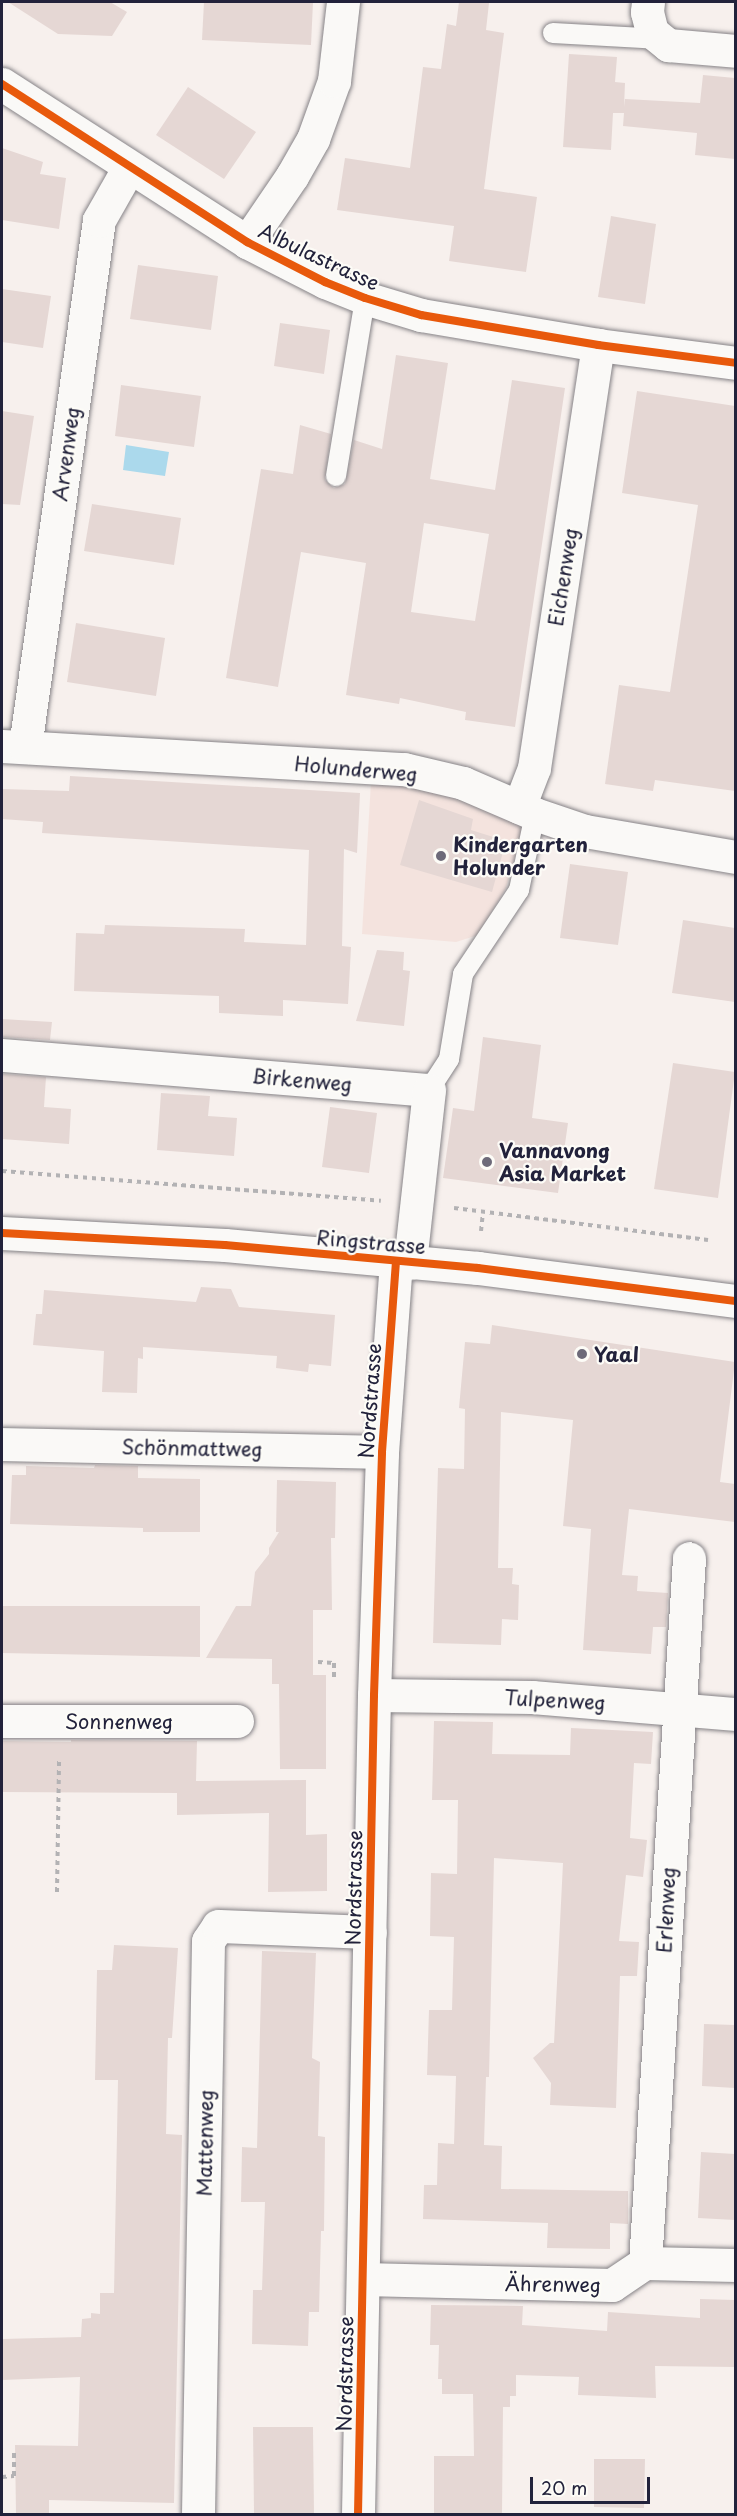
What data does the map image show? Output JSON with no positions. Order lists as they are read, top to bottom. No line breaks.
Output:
{"streets":{"street":["Albulastrasse","Arvenweg","Eichenweg","Holunderweg","Birkenweg","Ringstrasse","Nordstrasse","Schönmattweg","Tulpenweg","Sonnenweg","Erlenweg","Mattenweg","Ährenweg"]},"crossings":[["Albulastrasse","Arvenweg"],["Albulastrasse","Eichenweg"],["Arvenweg","Holunderweg"],["Eichenweg","Holunderweg"],["Ringstrasse","Nordstrasse"],["Nordstrasse","Schönmattweg"],["Nordstrasse","Tulpenweg"],["Nordstrasse","Mattenweg"],["Nordstrasse","Ährenweg"],["Tulpenweg","Erlenweg"],["Erlenweg","Ährenweg"]],"places":["Kindergarten Holunder","Vannavong Asia Market","Yaal"],"scale_bar":"20 m"}
